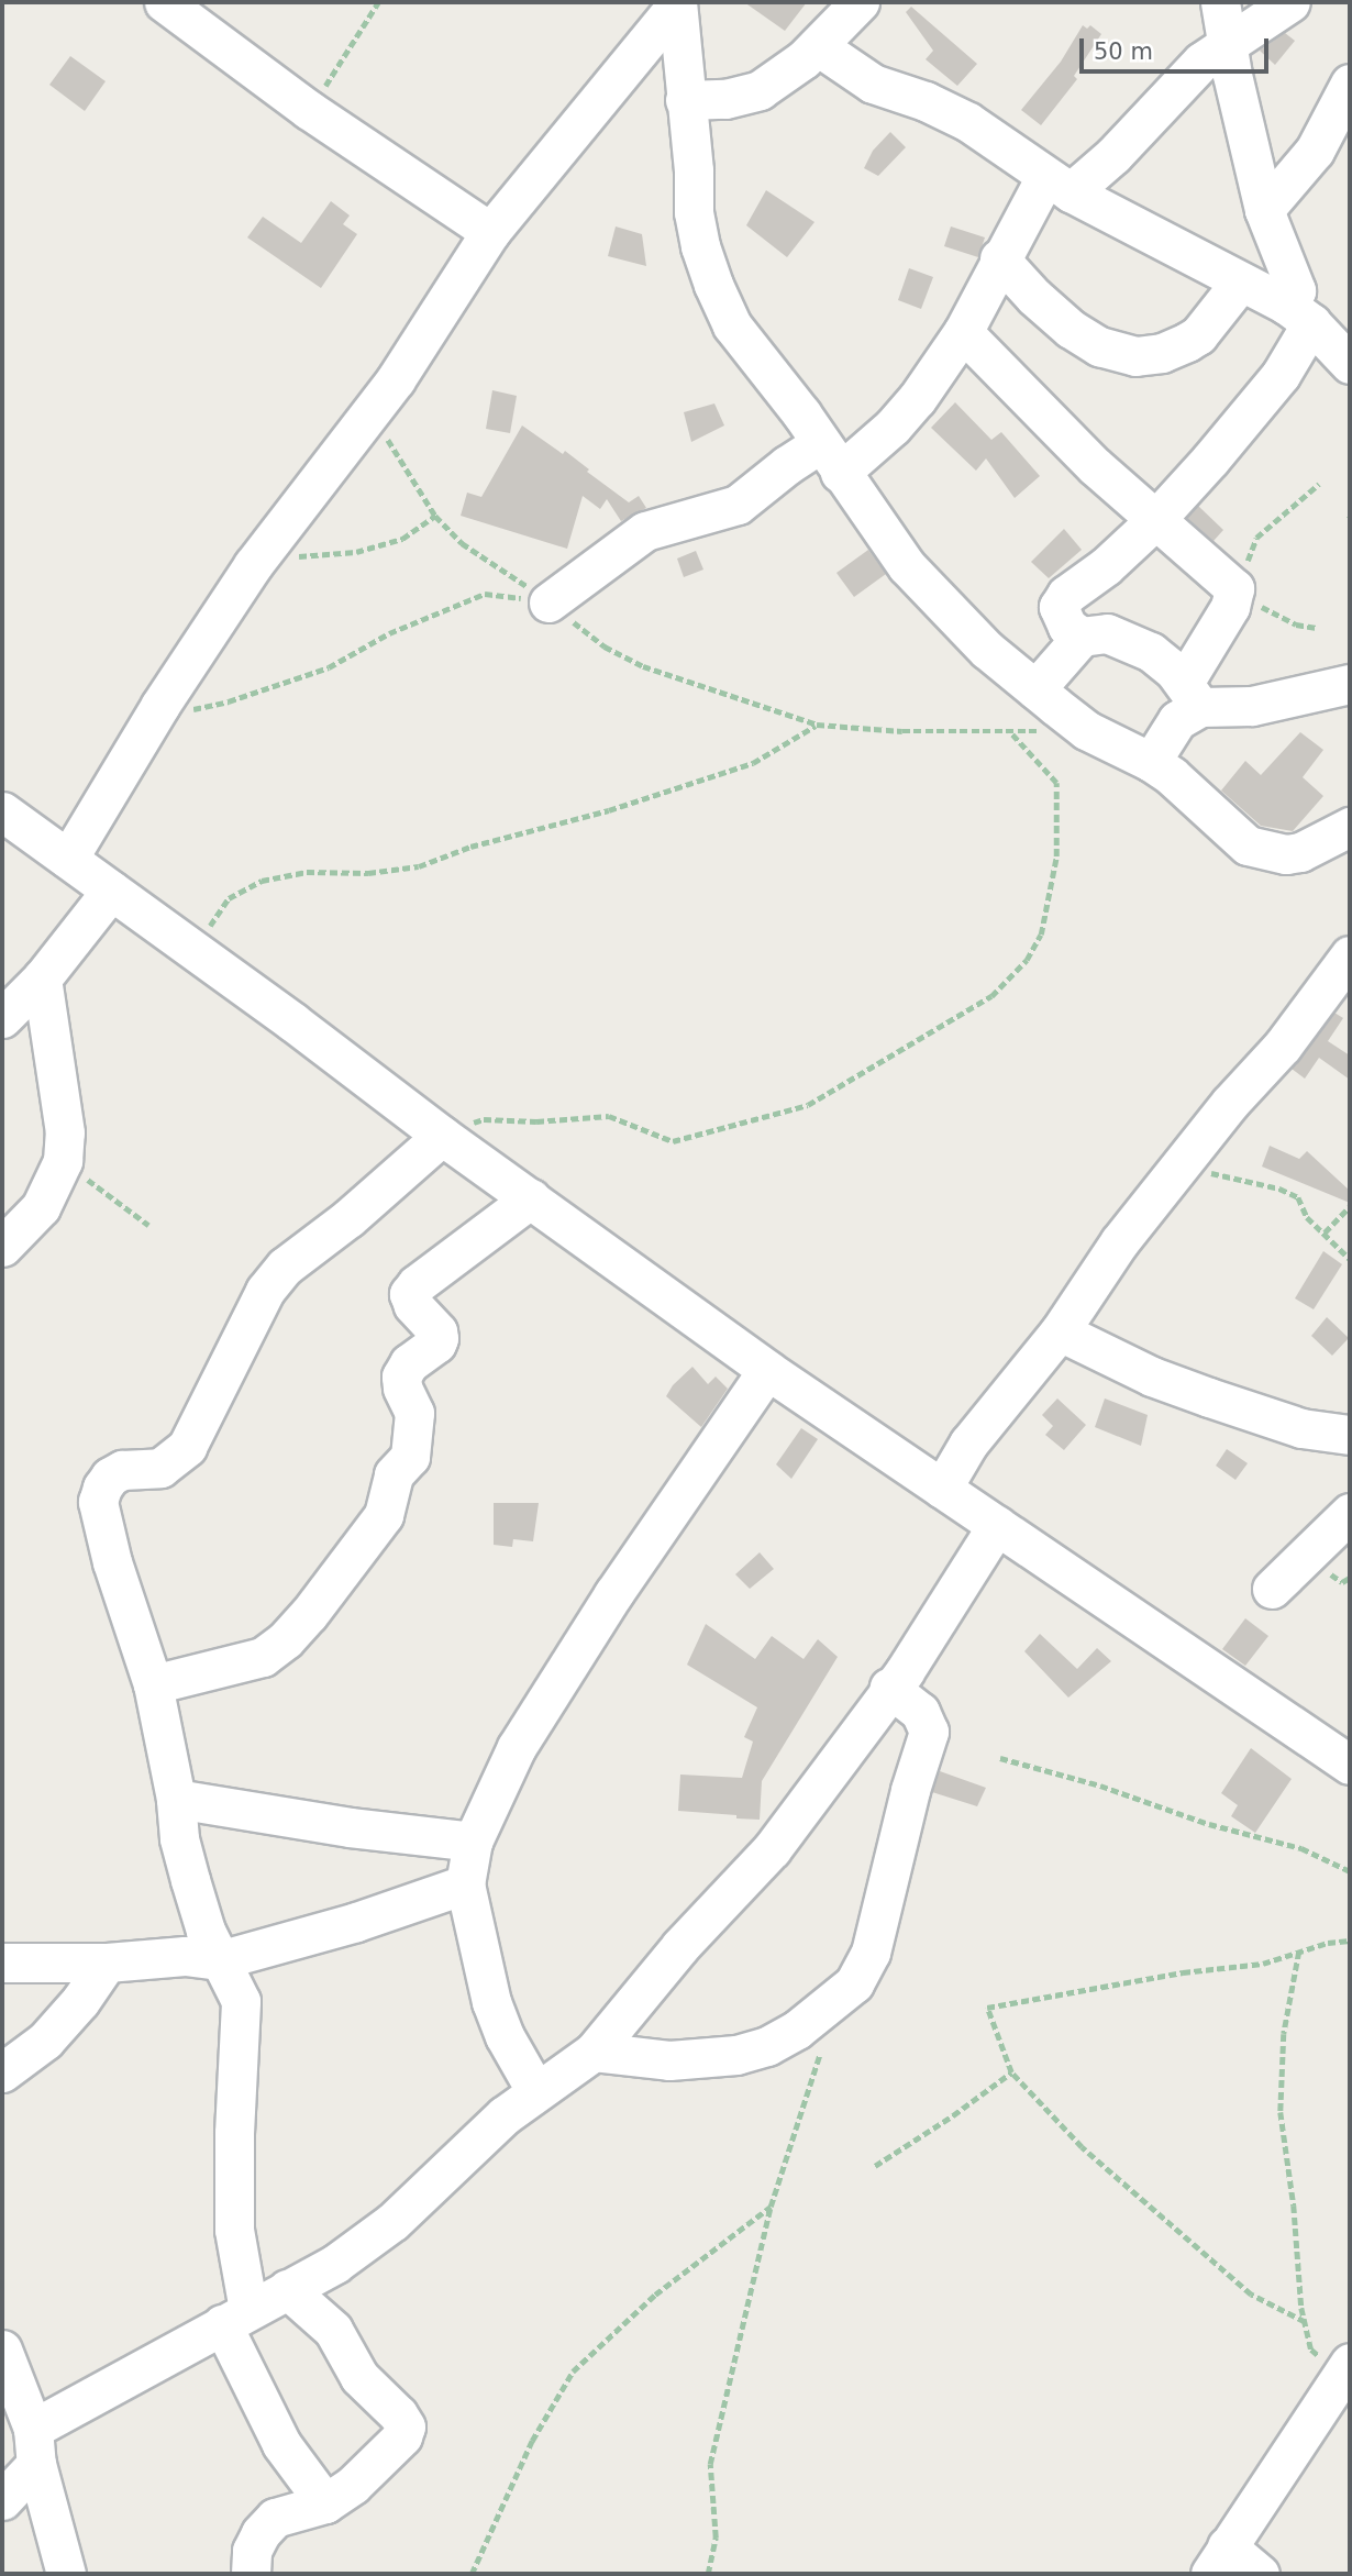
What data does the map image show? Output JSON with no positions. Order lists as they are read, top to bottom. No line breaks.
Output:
{"scale_bar":"50 m"}
